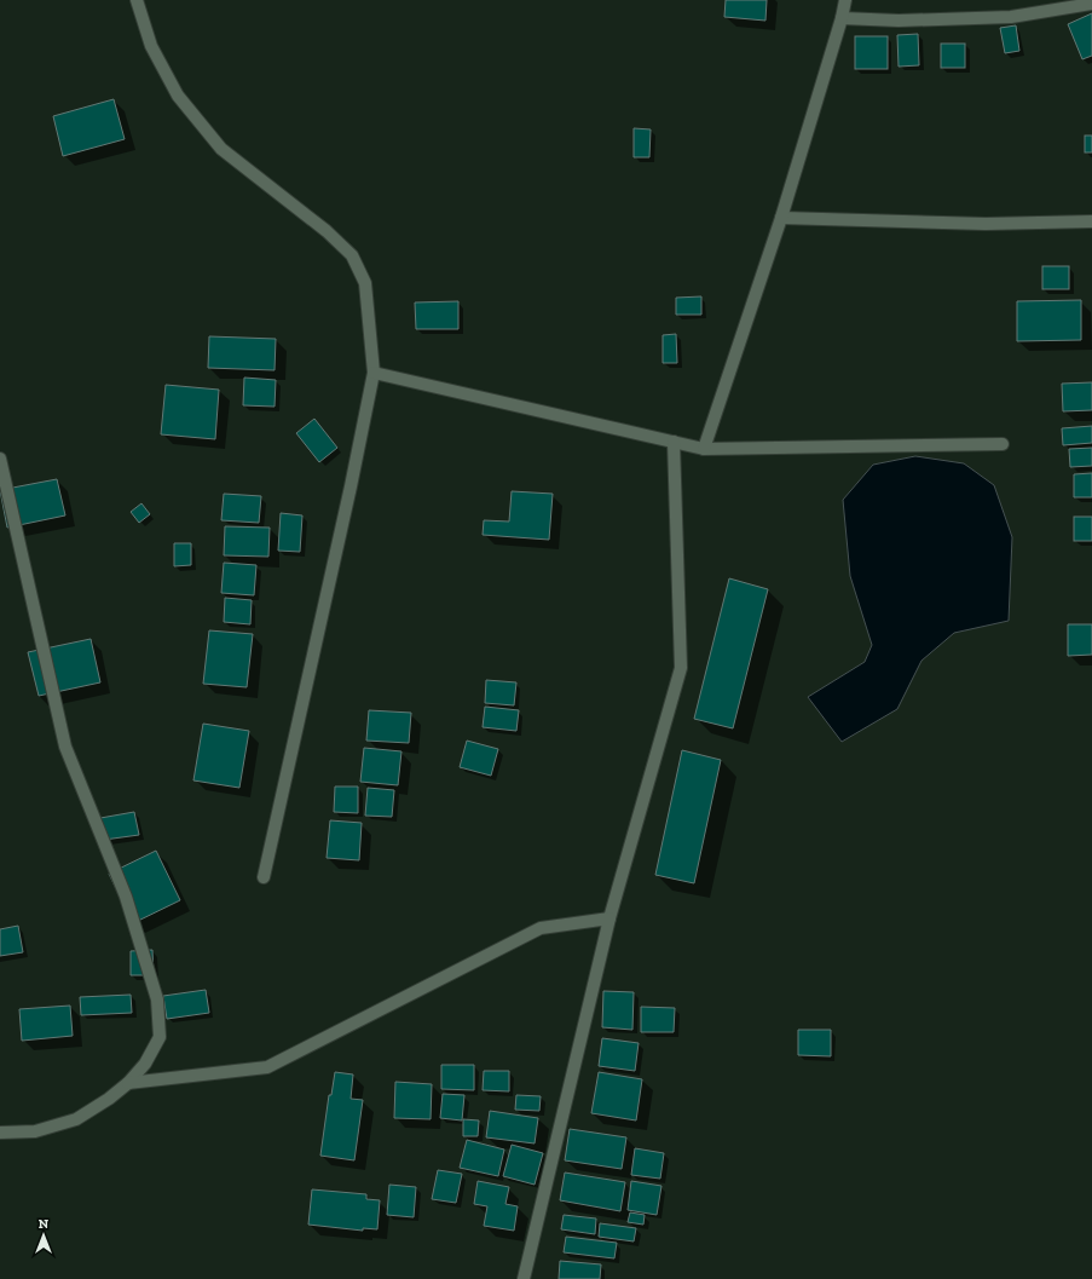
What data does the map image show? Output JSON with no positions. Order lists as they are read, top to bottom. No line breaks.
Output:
{"north":"top"}
